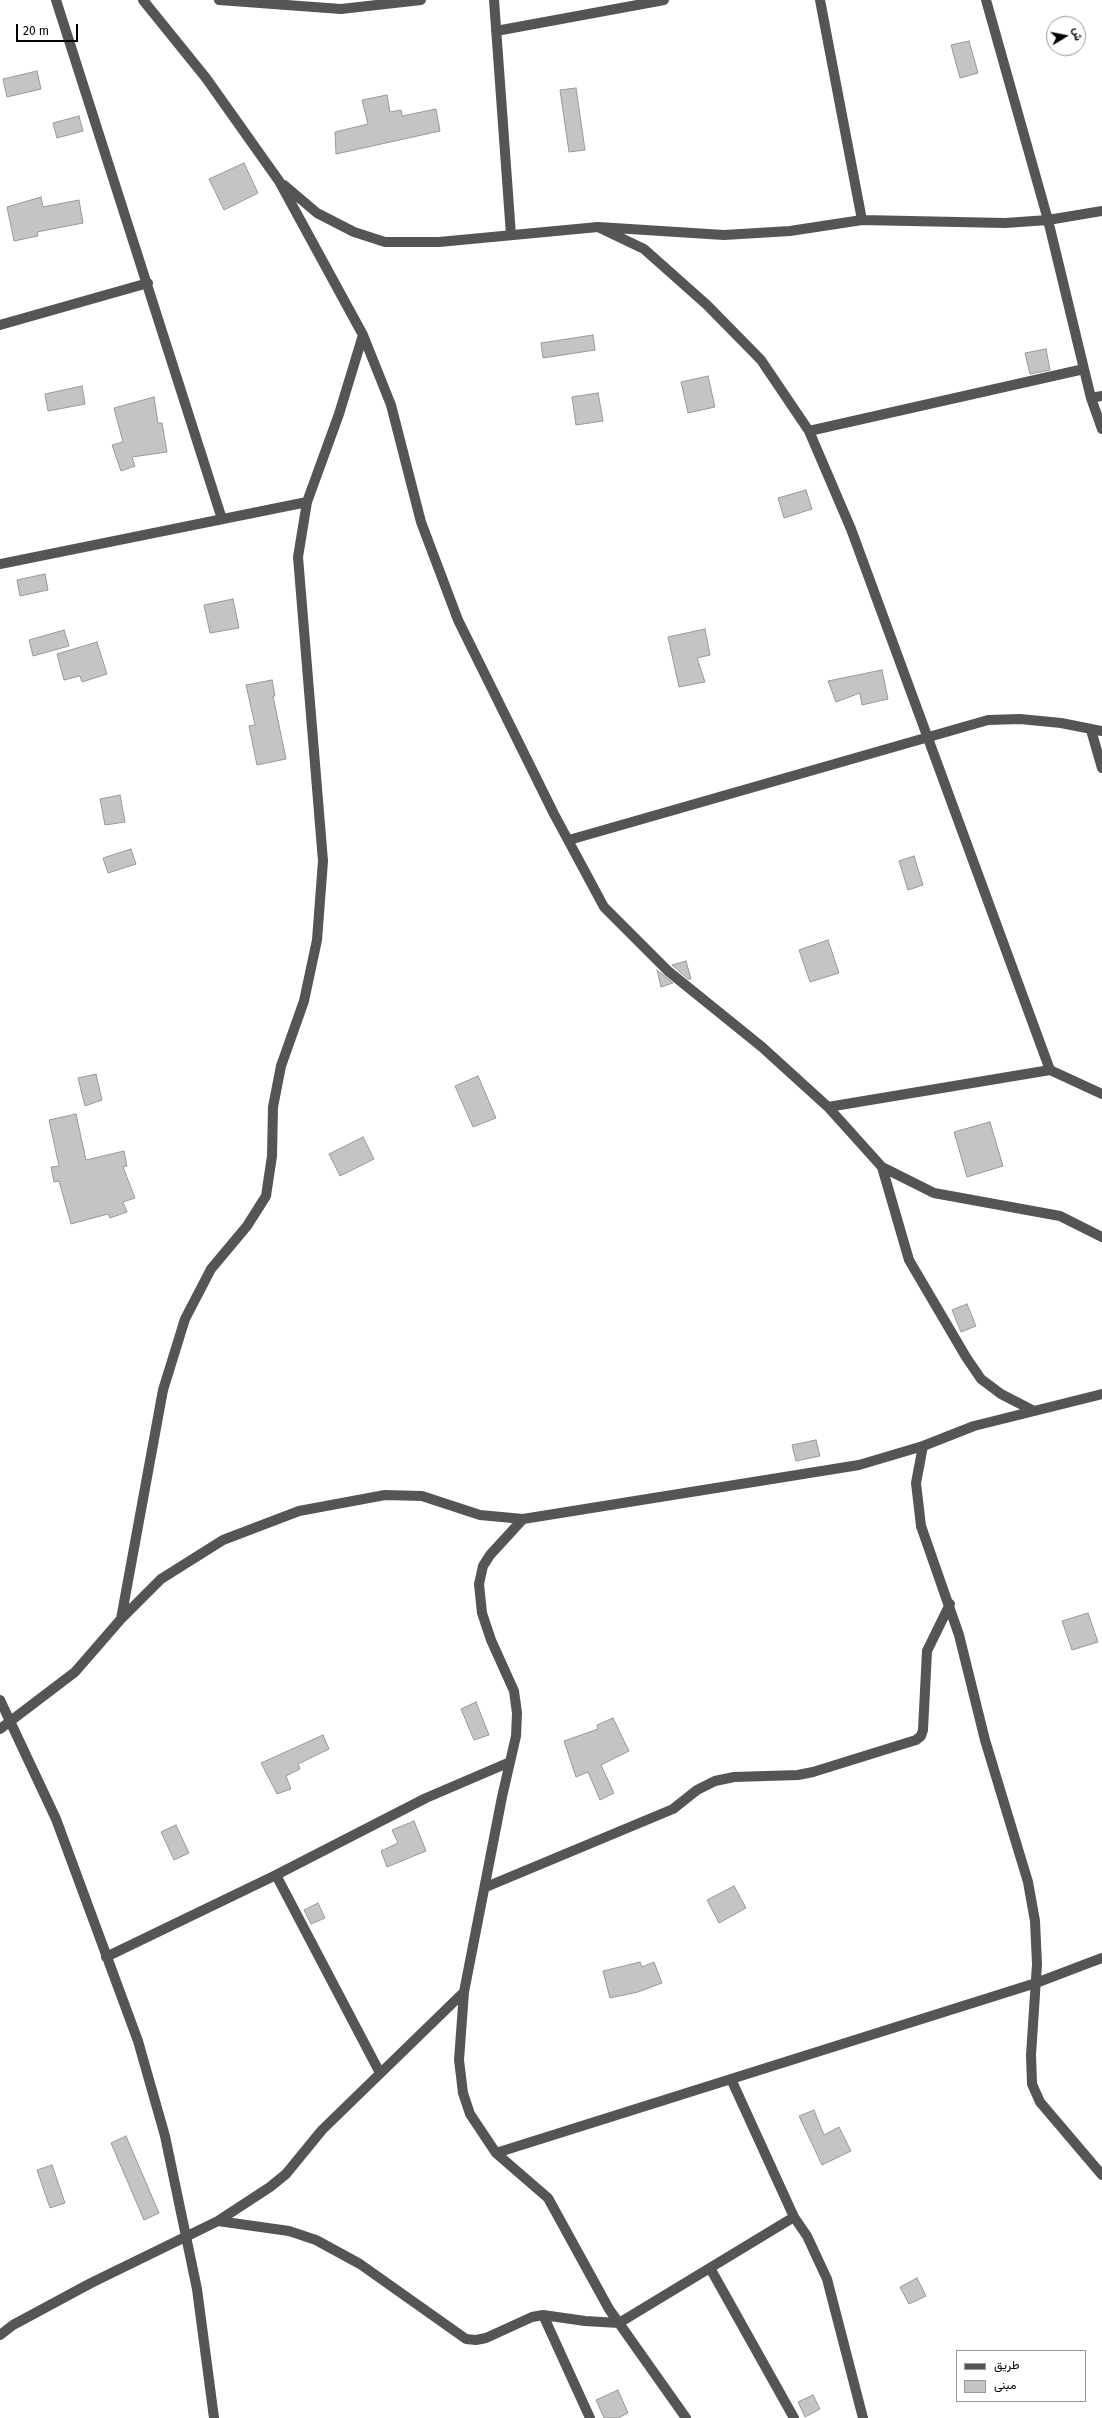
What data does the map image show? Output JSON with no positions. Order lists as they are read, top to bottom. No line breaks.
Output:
{"legend":["طريق","مبنى"],"scale_bar":"20 m","north":"right"}
